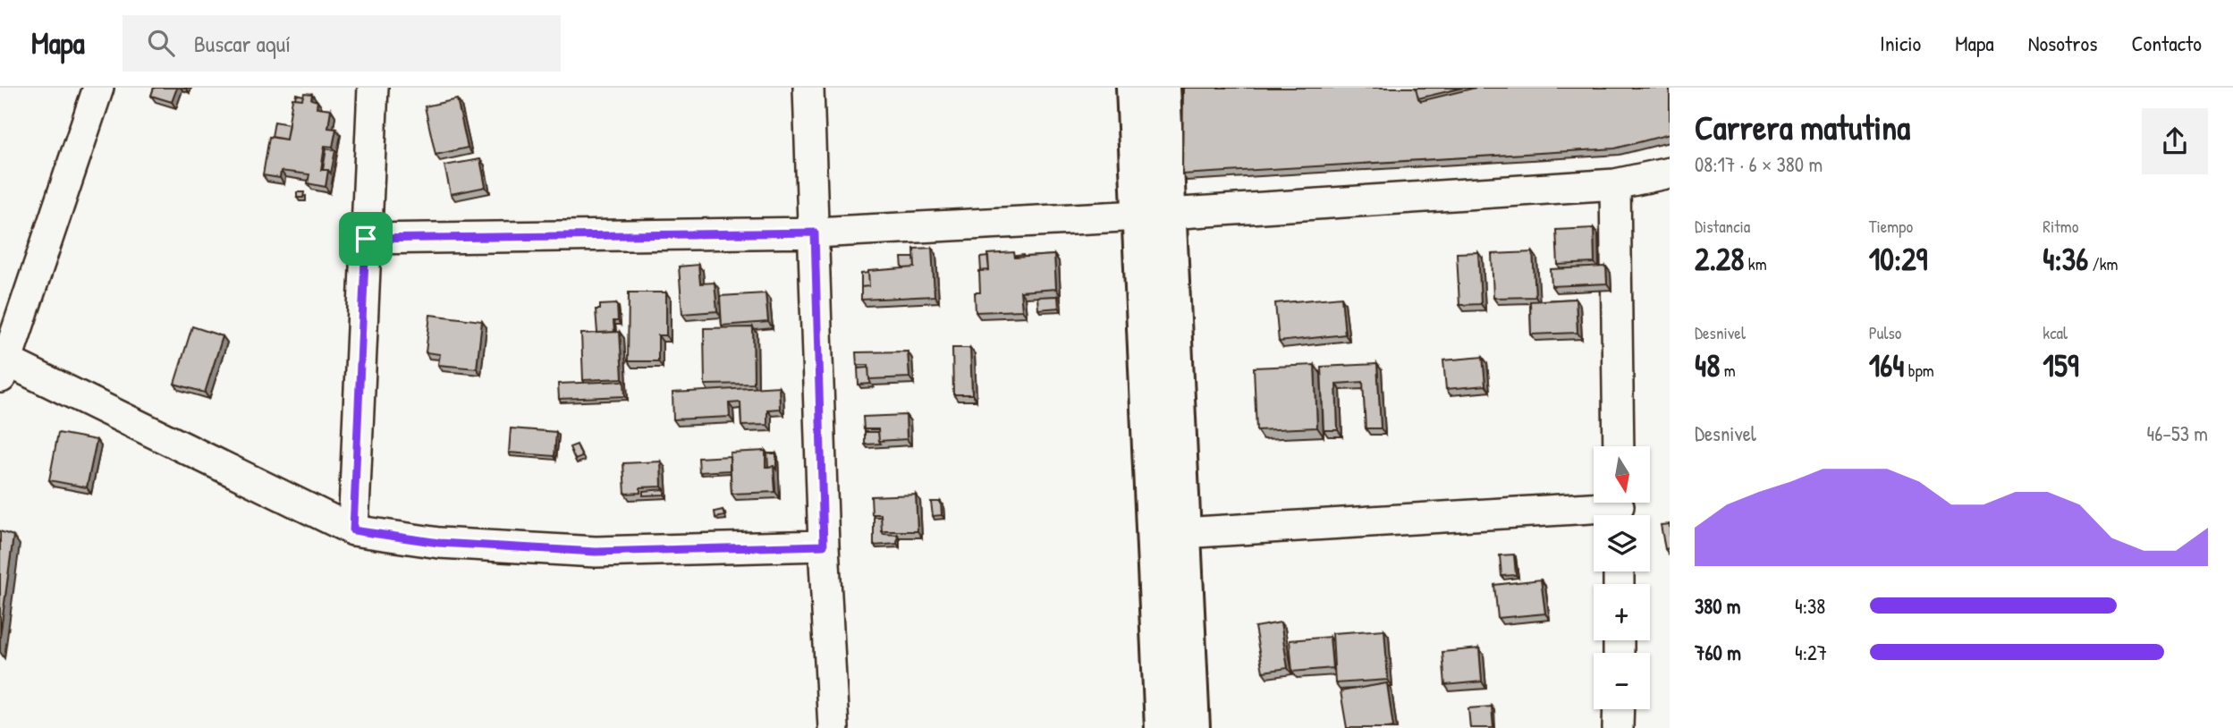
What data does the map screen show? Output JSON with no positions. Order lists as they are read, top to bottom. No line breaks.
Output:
{"north":"bottom","page":{"header":"Mapa","search":"Buscar aquí","nav":["Inicio","Mapa","Nosotros","Contacto"],"heading":["Carrera matutina","08:17 · 6 × 380 m"],"stats":[["Distancia","2.28 km"],["Tiempo","10:29"],["Ritmo","4:36 /km"],["Desnivel","48 m"],["Pulso","164 bpm"],["kcal","159"]],"chart":["Desnivel","46–53 m"],"map_buttons":["+","−"],"list":[{"name":"380 m","note":"4:38"},{"name":"760 m","note":"4:27"}]}}
